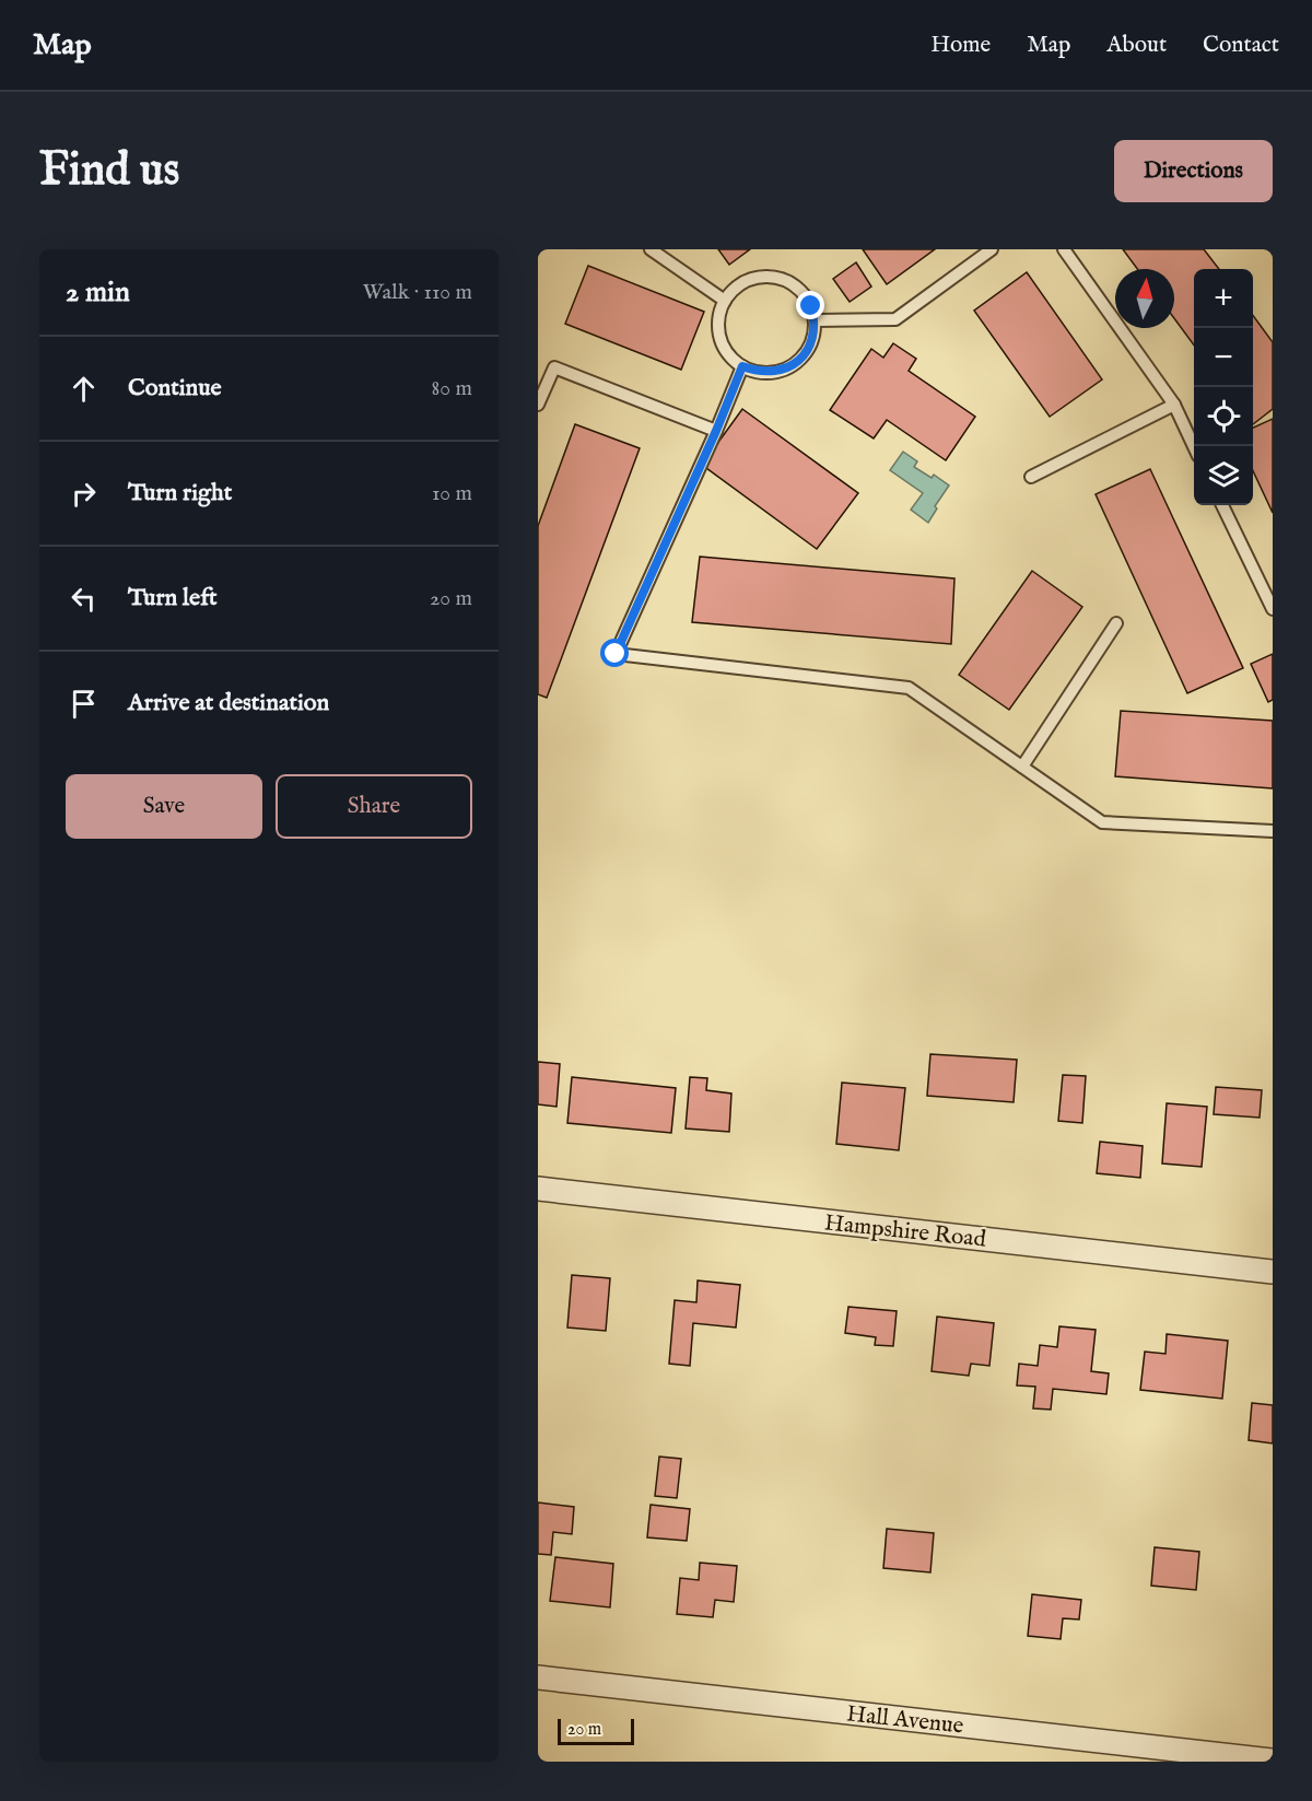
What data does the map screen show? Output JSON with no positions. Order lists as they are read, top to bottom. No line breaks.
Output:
{"streets":{"street":["Hampshire Road","Hall Avenue"]},"scale_bar":"20 m","north":"top","page":{"header":"Map","nav":["Home","Map","About","Contact"],"buttons":["Directions",["Save","Share"]],"title":"Find us","heading":["2 min","Walk · 110 m"],"map_buttons":["+","−"],"list":[["Continue","80 m"],["Turn right","10 m"],["Turn left","20 m"],"Arrive at destination"],"scale":"20 m"}}
